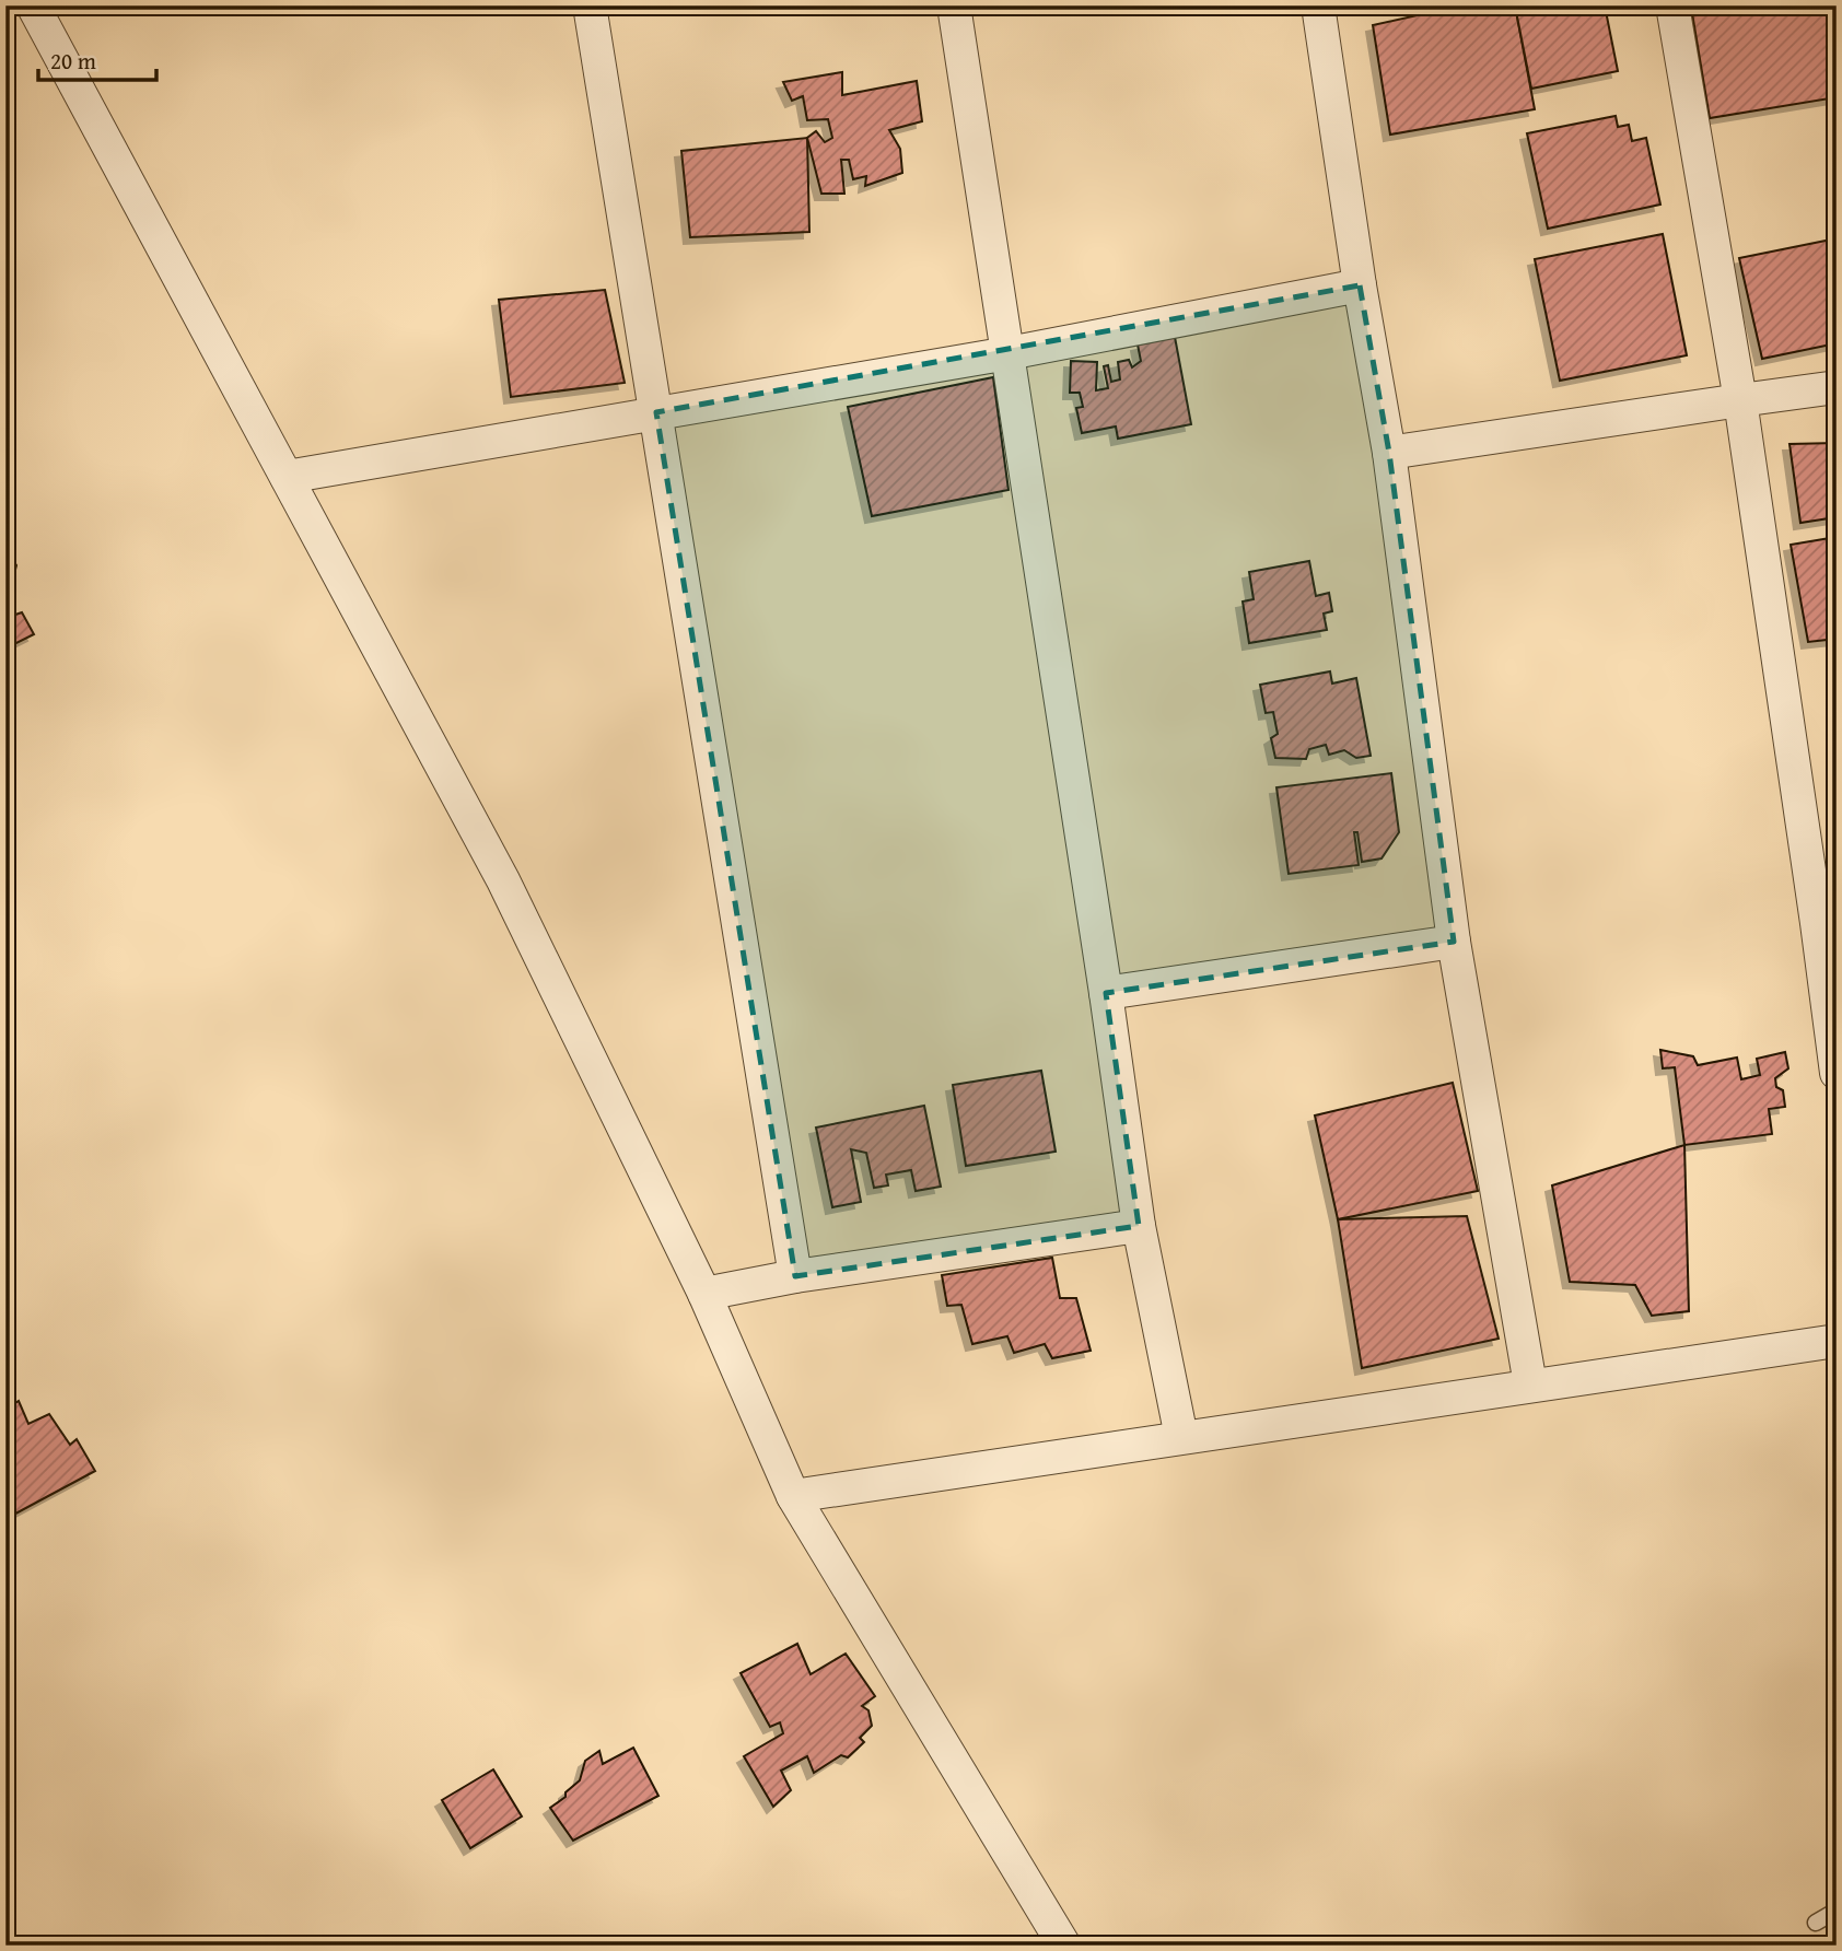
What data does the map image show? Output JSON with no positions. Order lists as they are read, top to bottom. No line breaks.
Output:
{"scale_bar":"20 m"}
